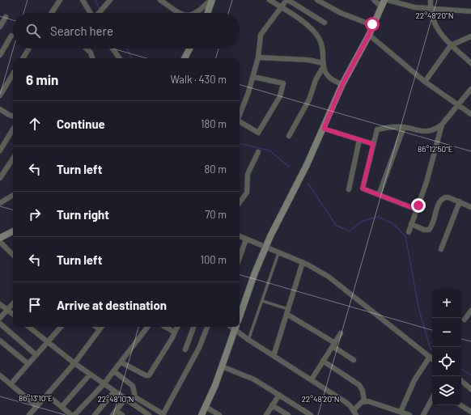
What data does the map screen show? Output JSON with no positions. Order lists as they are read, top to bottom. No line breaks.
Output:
{"page":{"search":"Search here","heading":["6 min","Walk · 430 m"],"list":[["Continue","180 m"],["Turn left","80 m"],["Turn right","70 m"],["Turn left","100 m"],"Arrive at destination"],"map_buttons":["+","−"]},"coordinates":["22°48'20\"N","86°12'50\"E","86°13'10\"E","22°48'10\"N"]}
